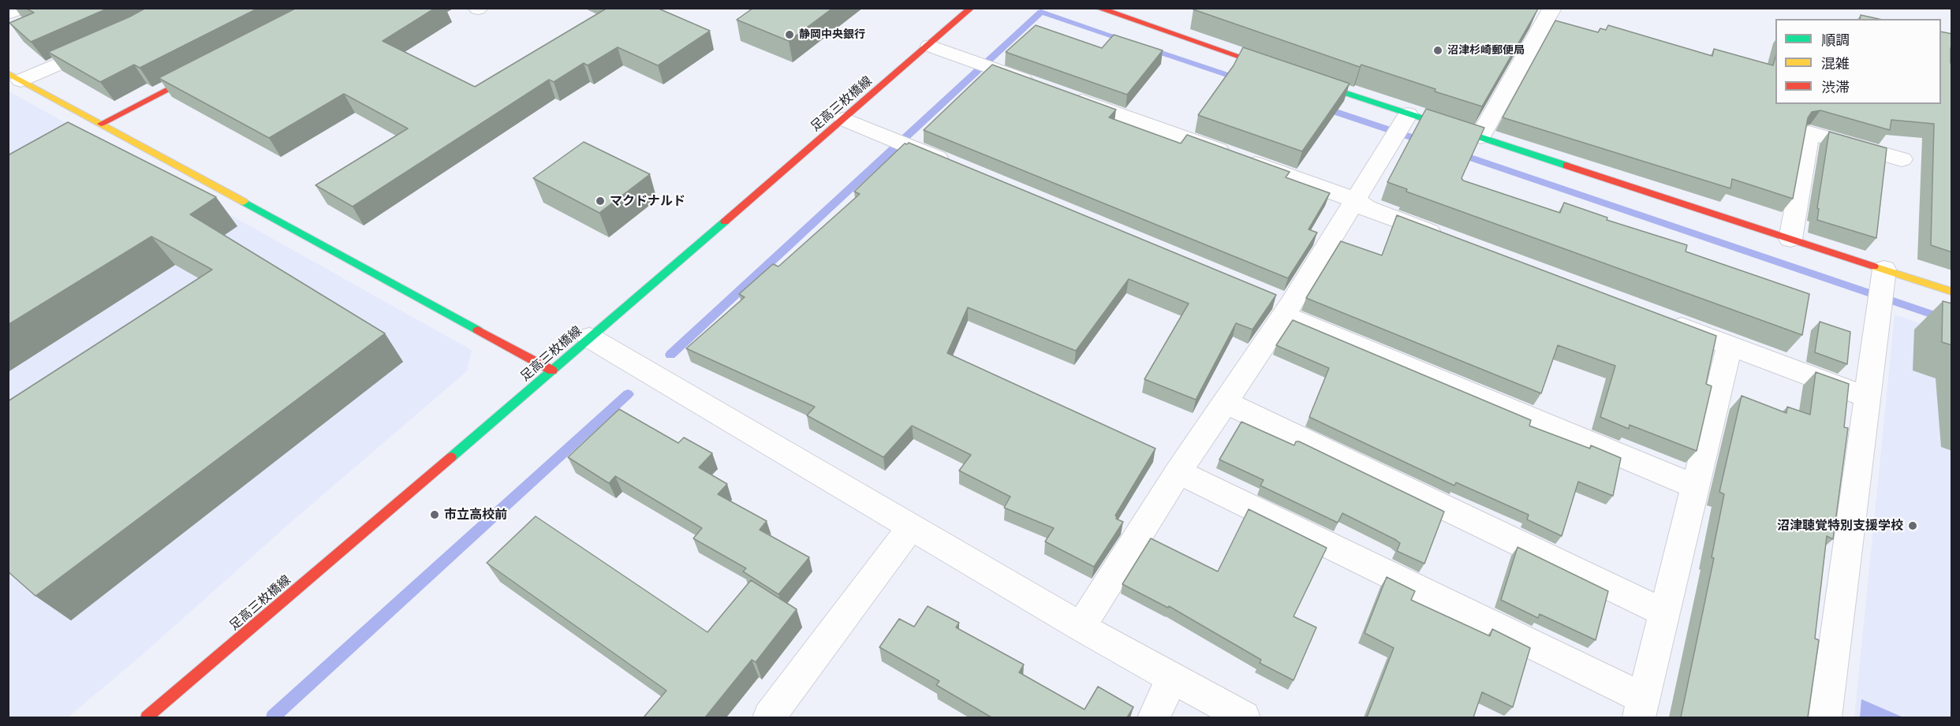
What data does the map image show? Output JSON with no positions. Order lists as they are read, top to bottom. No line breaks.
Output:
{"streets":{"street":["足高三枚橋線"]},"places":["静岡中央銀行","沼津杉崎郵便局","マクドナルド","市立高校前","沼津聴覚特別支援学校"],"legend":["順調","混雑","渋滞"]}
